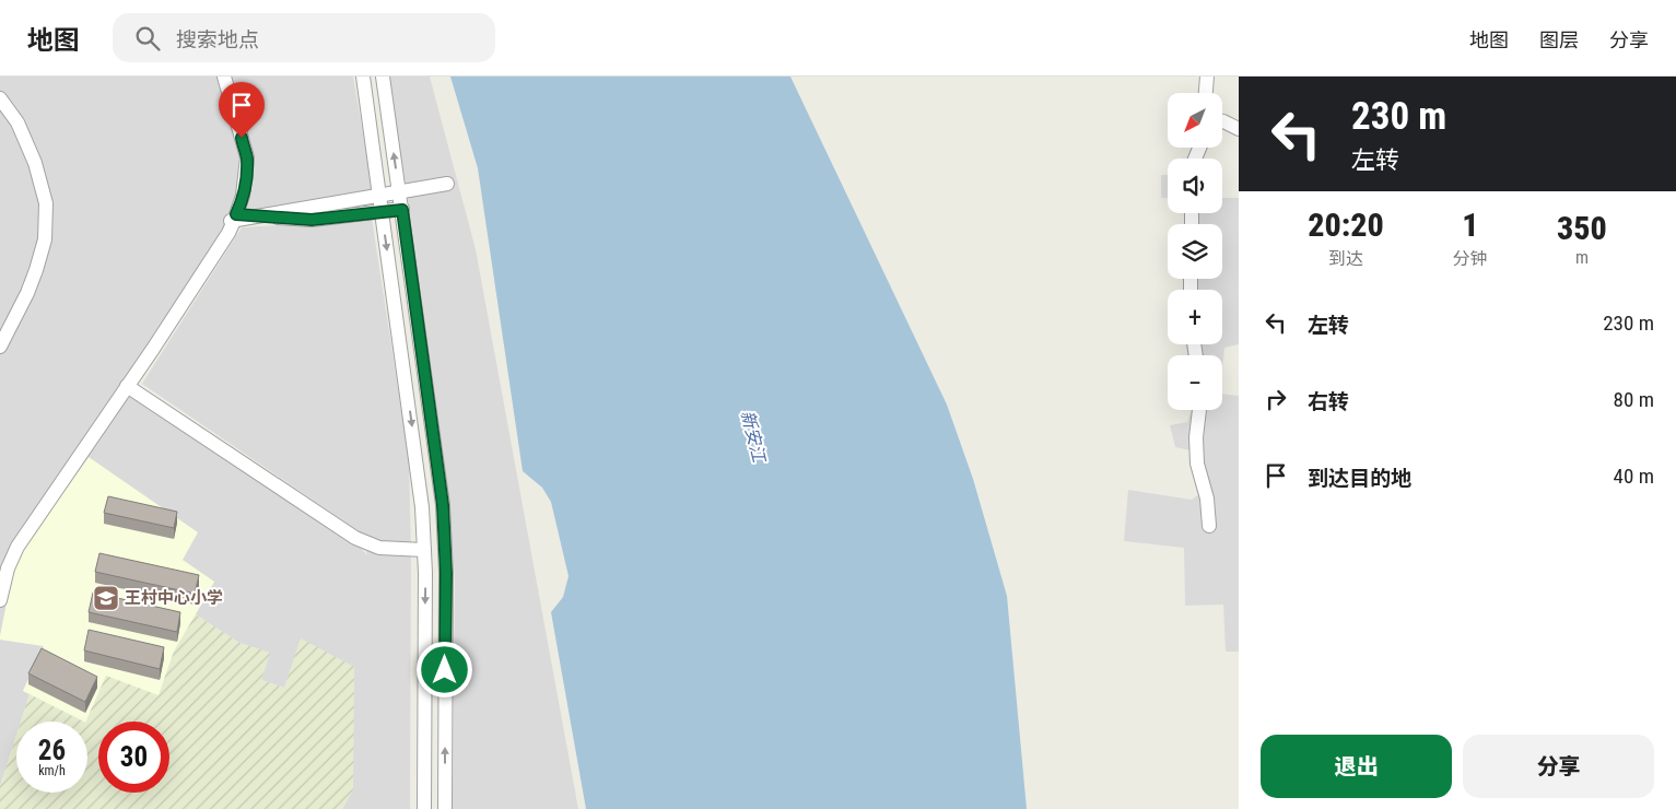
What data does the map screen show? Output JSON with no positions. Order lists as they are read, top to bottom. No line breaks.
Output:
{"water":["新安江"],"places":{"school or university":["王村中心小学"]},"north":"bottom left","page":{"header":"地图","search":"搜索地点","nav":["地图","图层","分享"],"turn":["230 m","左转"],"map_buttons":["+","−"],"eta":["20:20","到达","1","分钟","350","m"],"list":[{"name":"左转","value":"230 m"},{"name":"右转","value":"80 m"},{"name":"到达目的地","value":"40 m"}],"speed":"26 km/h","limit":"30","buttons":["退出","分享"]}}
